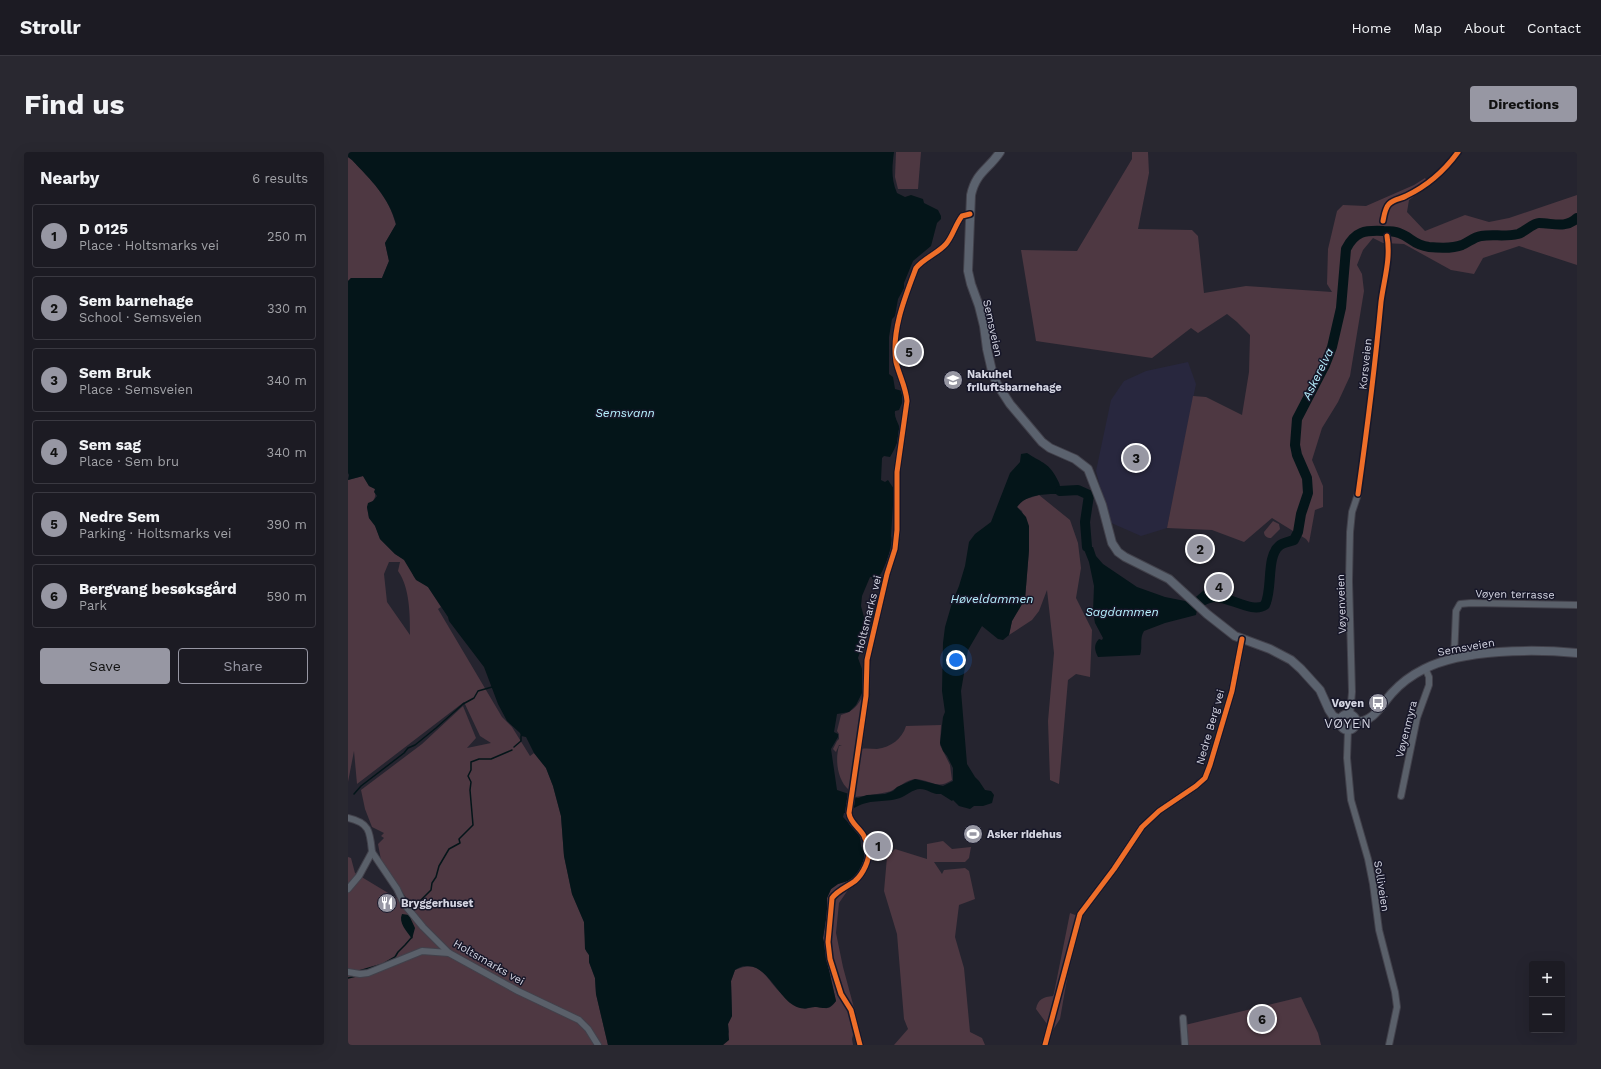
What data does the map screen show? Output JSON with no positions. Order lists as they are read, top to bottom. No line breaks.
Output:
{"streets":{"main road":["Semsveien"],"street":["Vøyen terrasse","Vøyenveien","Holtsmarks vei","Nedre Berg vei","Vøyenmyra","Solliveien"],"cycle path":["Korsveien"]},"crossings":[["Semsveien","Vøyen terrasse"],["Semsveien","Vøyenveien"],["Semsveien","Holtsmarks vei"],["Semsveien","Nedre Berg vei"],["Semsveien","Vøyenmyra"],["Semsveien","Solliveien"],["Vøyenveien","Solliveien"]],"districts":["VØYEN"],"water":["Askerelva","Semsvann","Høveldammen","Sagdammen"],"places":{"school or university":["Nakuhel friluftsbarnehage"],"bus stop":["Vøyen"],"sports":["Asker ridehus"],"restaurant":["Bryggerhuset"]},"page":{"header":"Strollr","nav":["Home","Map","About","Contact"],"buttons":["Directions",["Save","Share"]],"title":"Find us","heading":["Nearby","6 results"],"list":[{"mark":"1","name":"D 0125","note":"Place · Holtsmarks vei","value":"250 m"},{"mark":"2","name":"Sem barnehage","note":"School · Semsveien","value":"330 m"},{"mark":"3","name":"Sem Bruk","note":"Place · Semsveien","value":"340 m"},{"mark":"4","name":"Sem sag","note":"Place · Sem bru","value":"340 m"},{"mark":"5","name":"Nedre Sem","note":"Parking · Holtsmarks vei","value":"390 m"},{"mark":"6","name":"Bergvang besøksgård","note":"Park","value":"590 m"}],"pins":["5","3","2","4","1","6"],"map_buttons":["+","−"]}}
